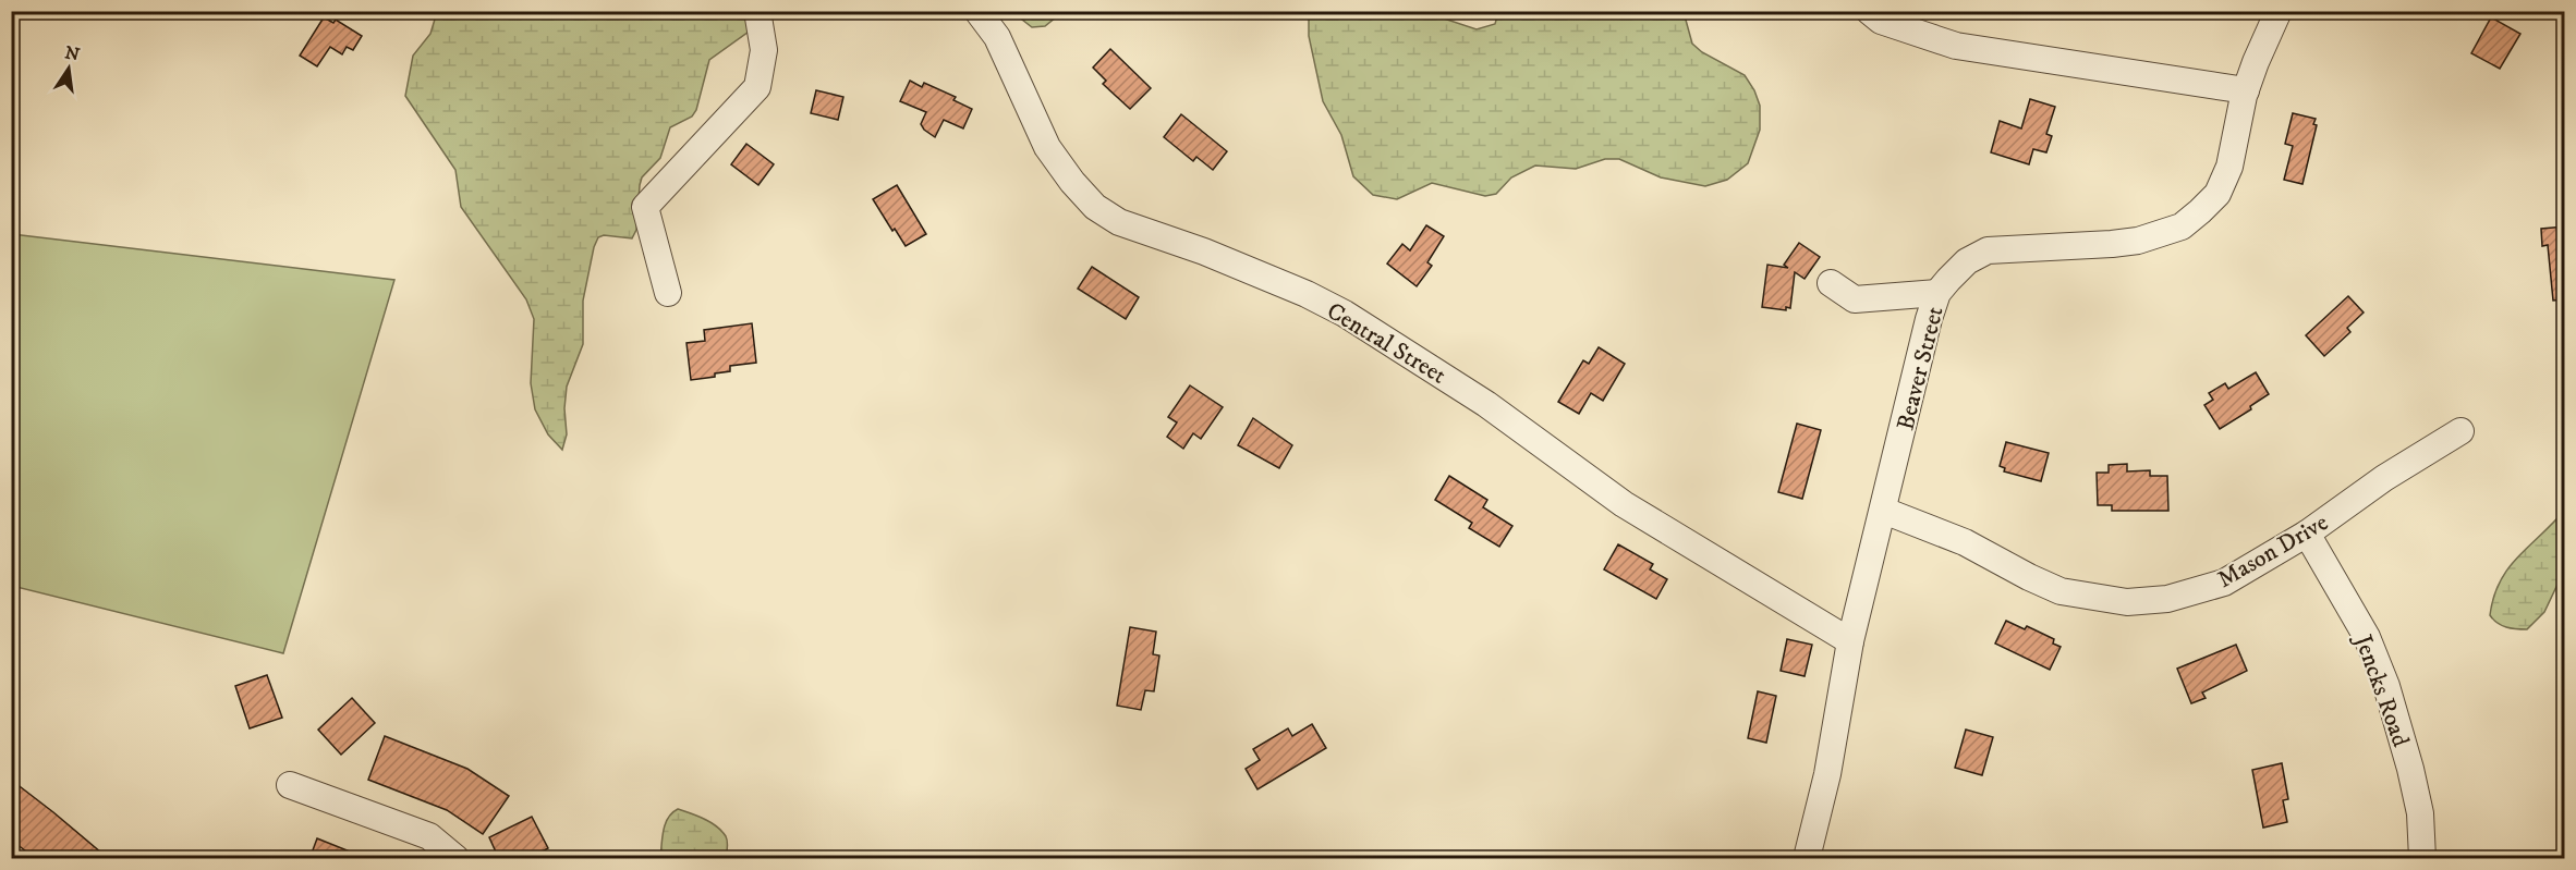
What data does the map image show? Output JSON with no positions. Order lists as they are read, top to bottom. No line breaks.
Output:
{"streets":{"street":["Central Street","Beaver Street","Mason Drive","Jencks Road"]},"crossings":[["Central Street","Beaver Street"],["Beaver Street","Mason Drive"],["Mason Drive","Jencks Road"]],"north":"top"}
